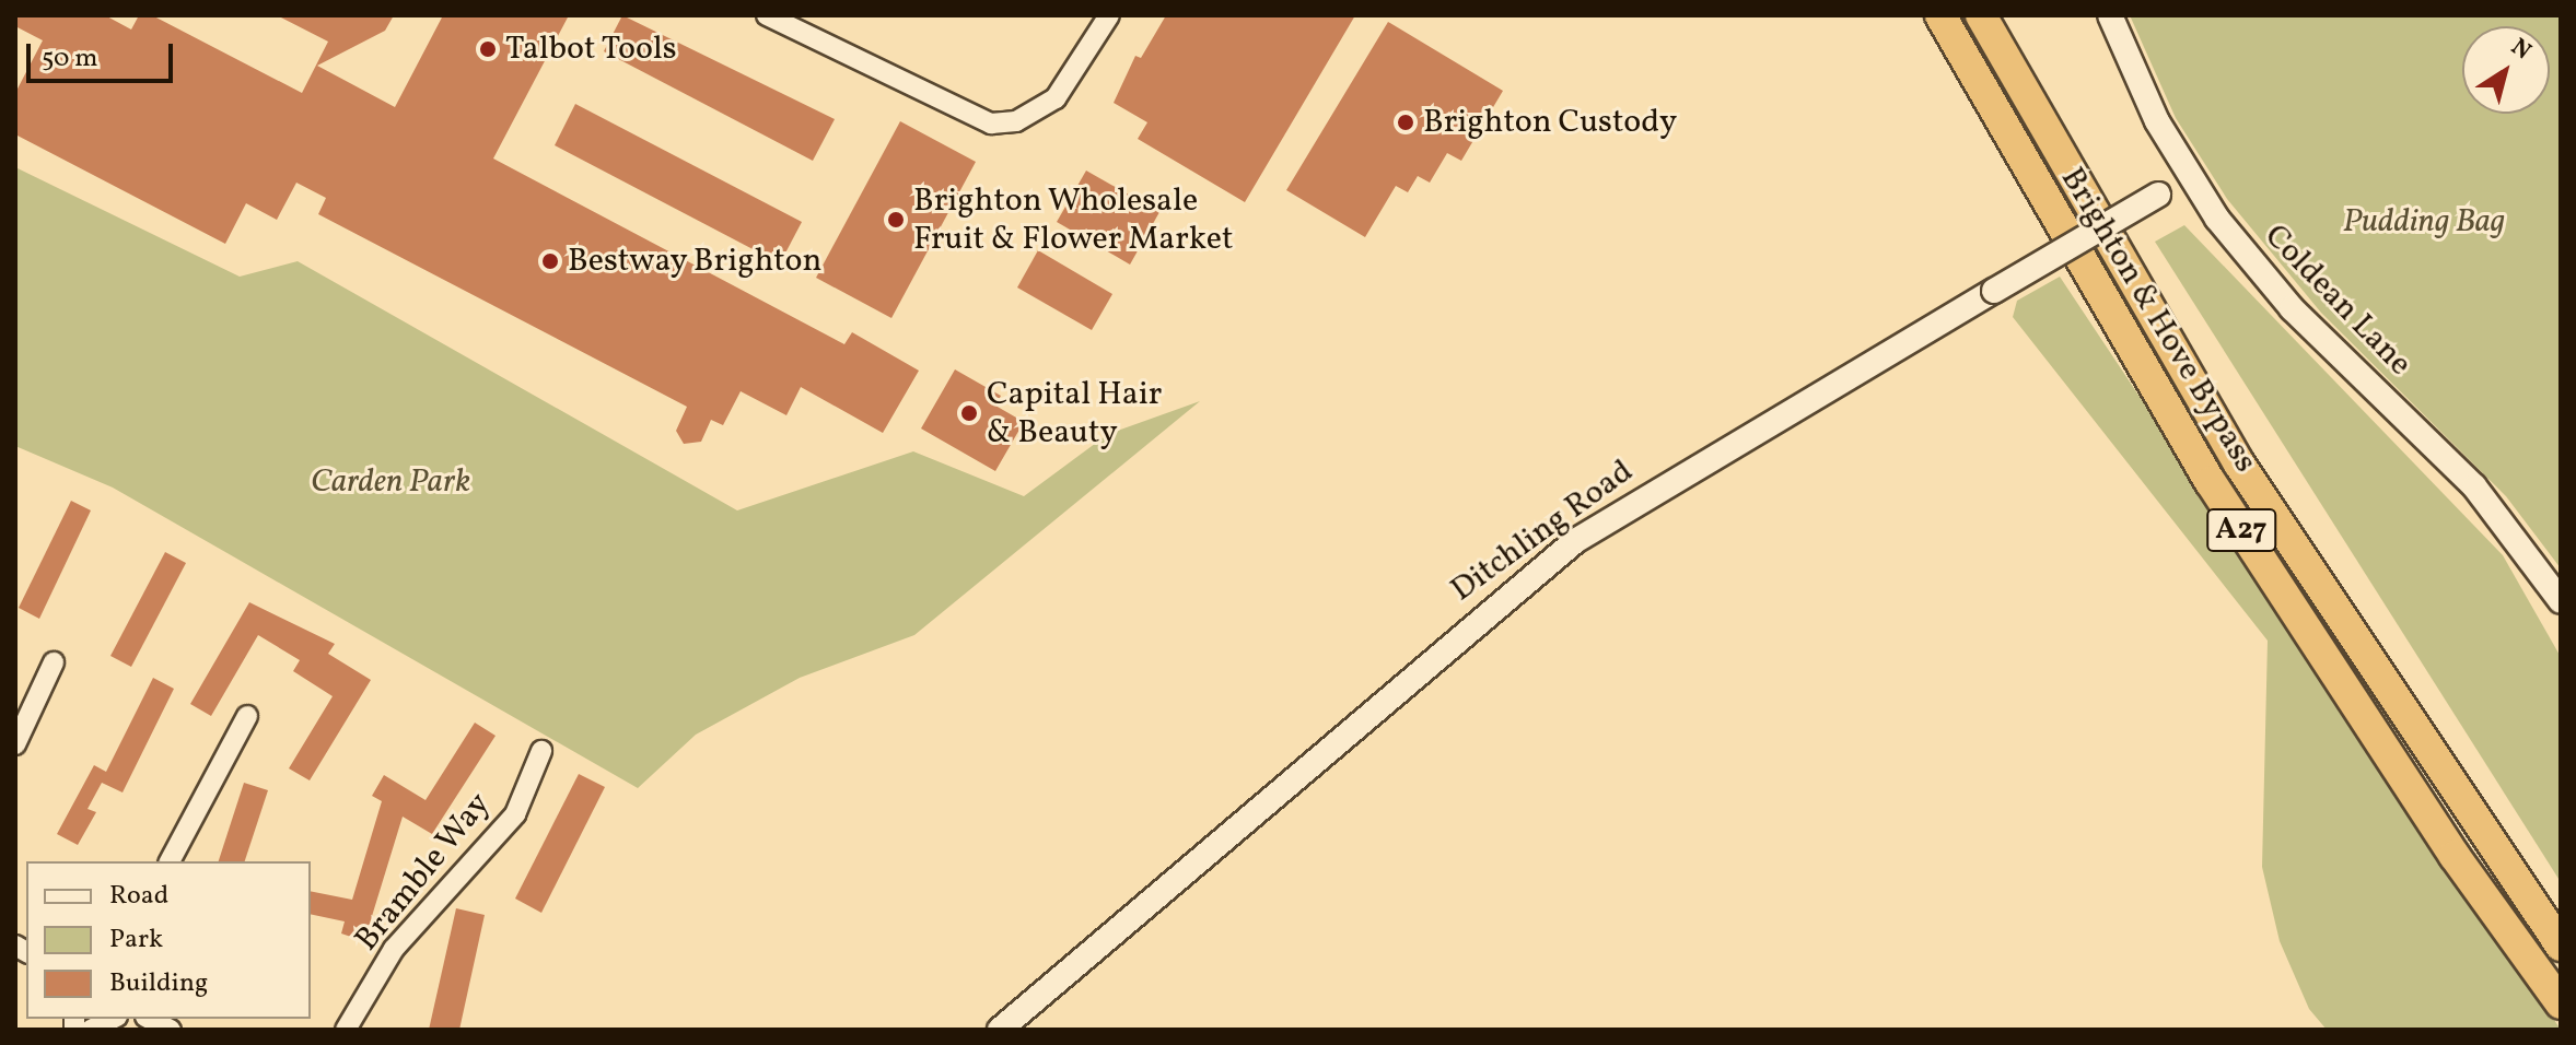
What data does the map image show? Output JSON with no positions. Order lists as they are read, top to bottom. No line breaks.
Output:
{"streets":{"highway":["Brighton & Hove Bypass","A27"],"street":["Coldean Lane","Ditchling Road","Bramble Way"]},"crossings":[["Coldean Lane","Ditchling Road"]],"parks":["Pudding Bag","Carden Park"],"places":["Talbot Tools","Brighton Custody","Brighton Wholesale Fruit & Flower Market","Bestway Brighton","Capital Hair & Beauty"],"legend":["Road","Park","Building"],"scale_bar":"50 m","north":"top right"}
